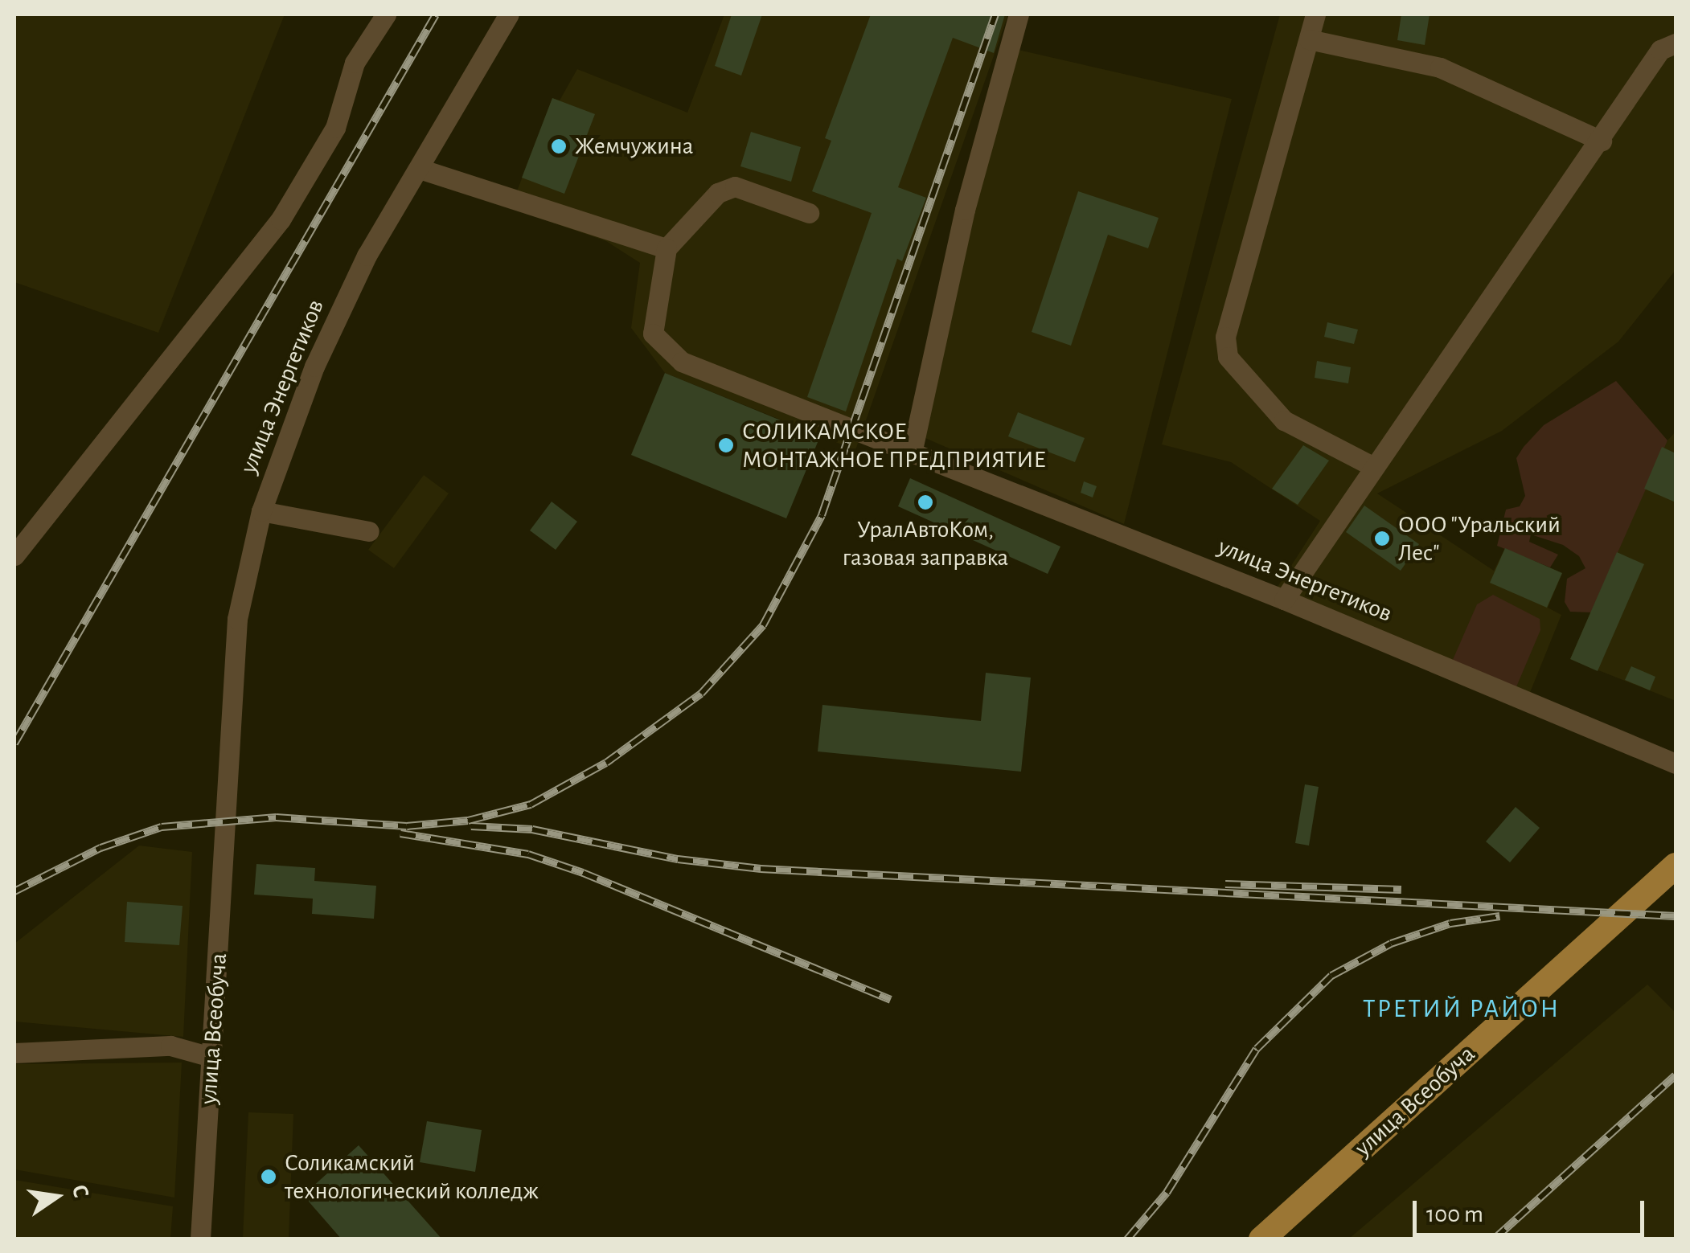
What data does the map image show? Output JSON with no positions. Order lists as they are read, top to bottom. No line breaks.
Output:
{"streets":{"main road":["улица Всеобуча"],"street":["улица Энергетиков"]},"crossings":[["улица Энергетиков","улица Всеобуча"]],"districts":["ТРЕТИЙ РАЙОН"],"places":["Жемчужина","СОЛИКАМСКОЕ МОНТАЖНОЕ ПРЕДПРИЯТИЕ","УралАвтоКом, газовая заправка","ООО \"Уральский Лес\"","Соликамский технологический колледж"],"scale_bar":"100 m","north":"right"}
